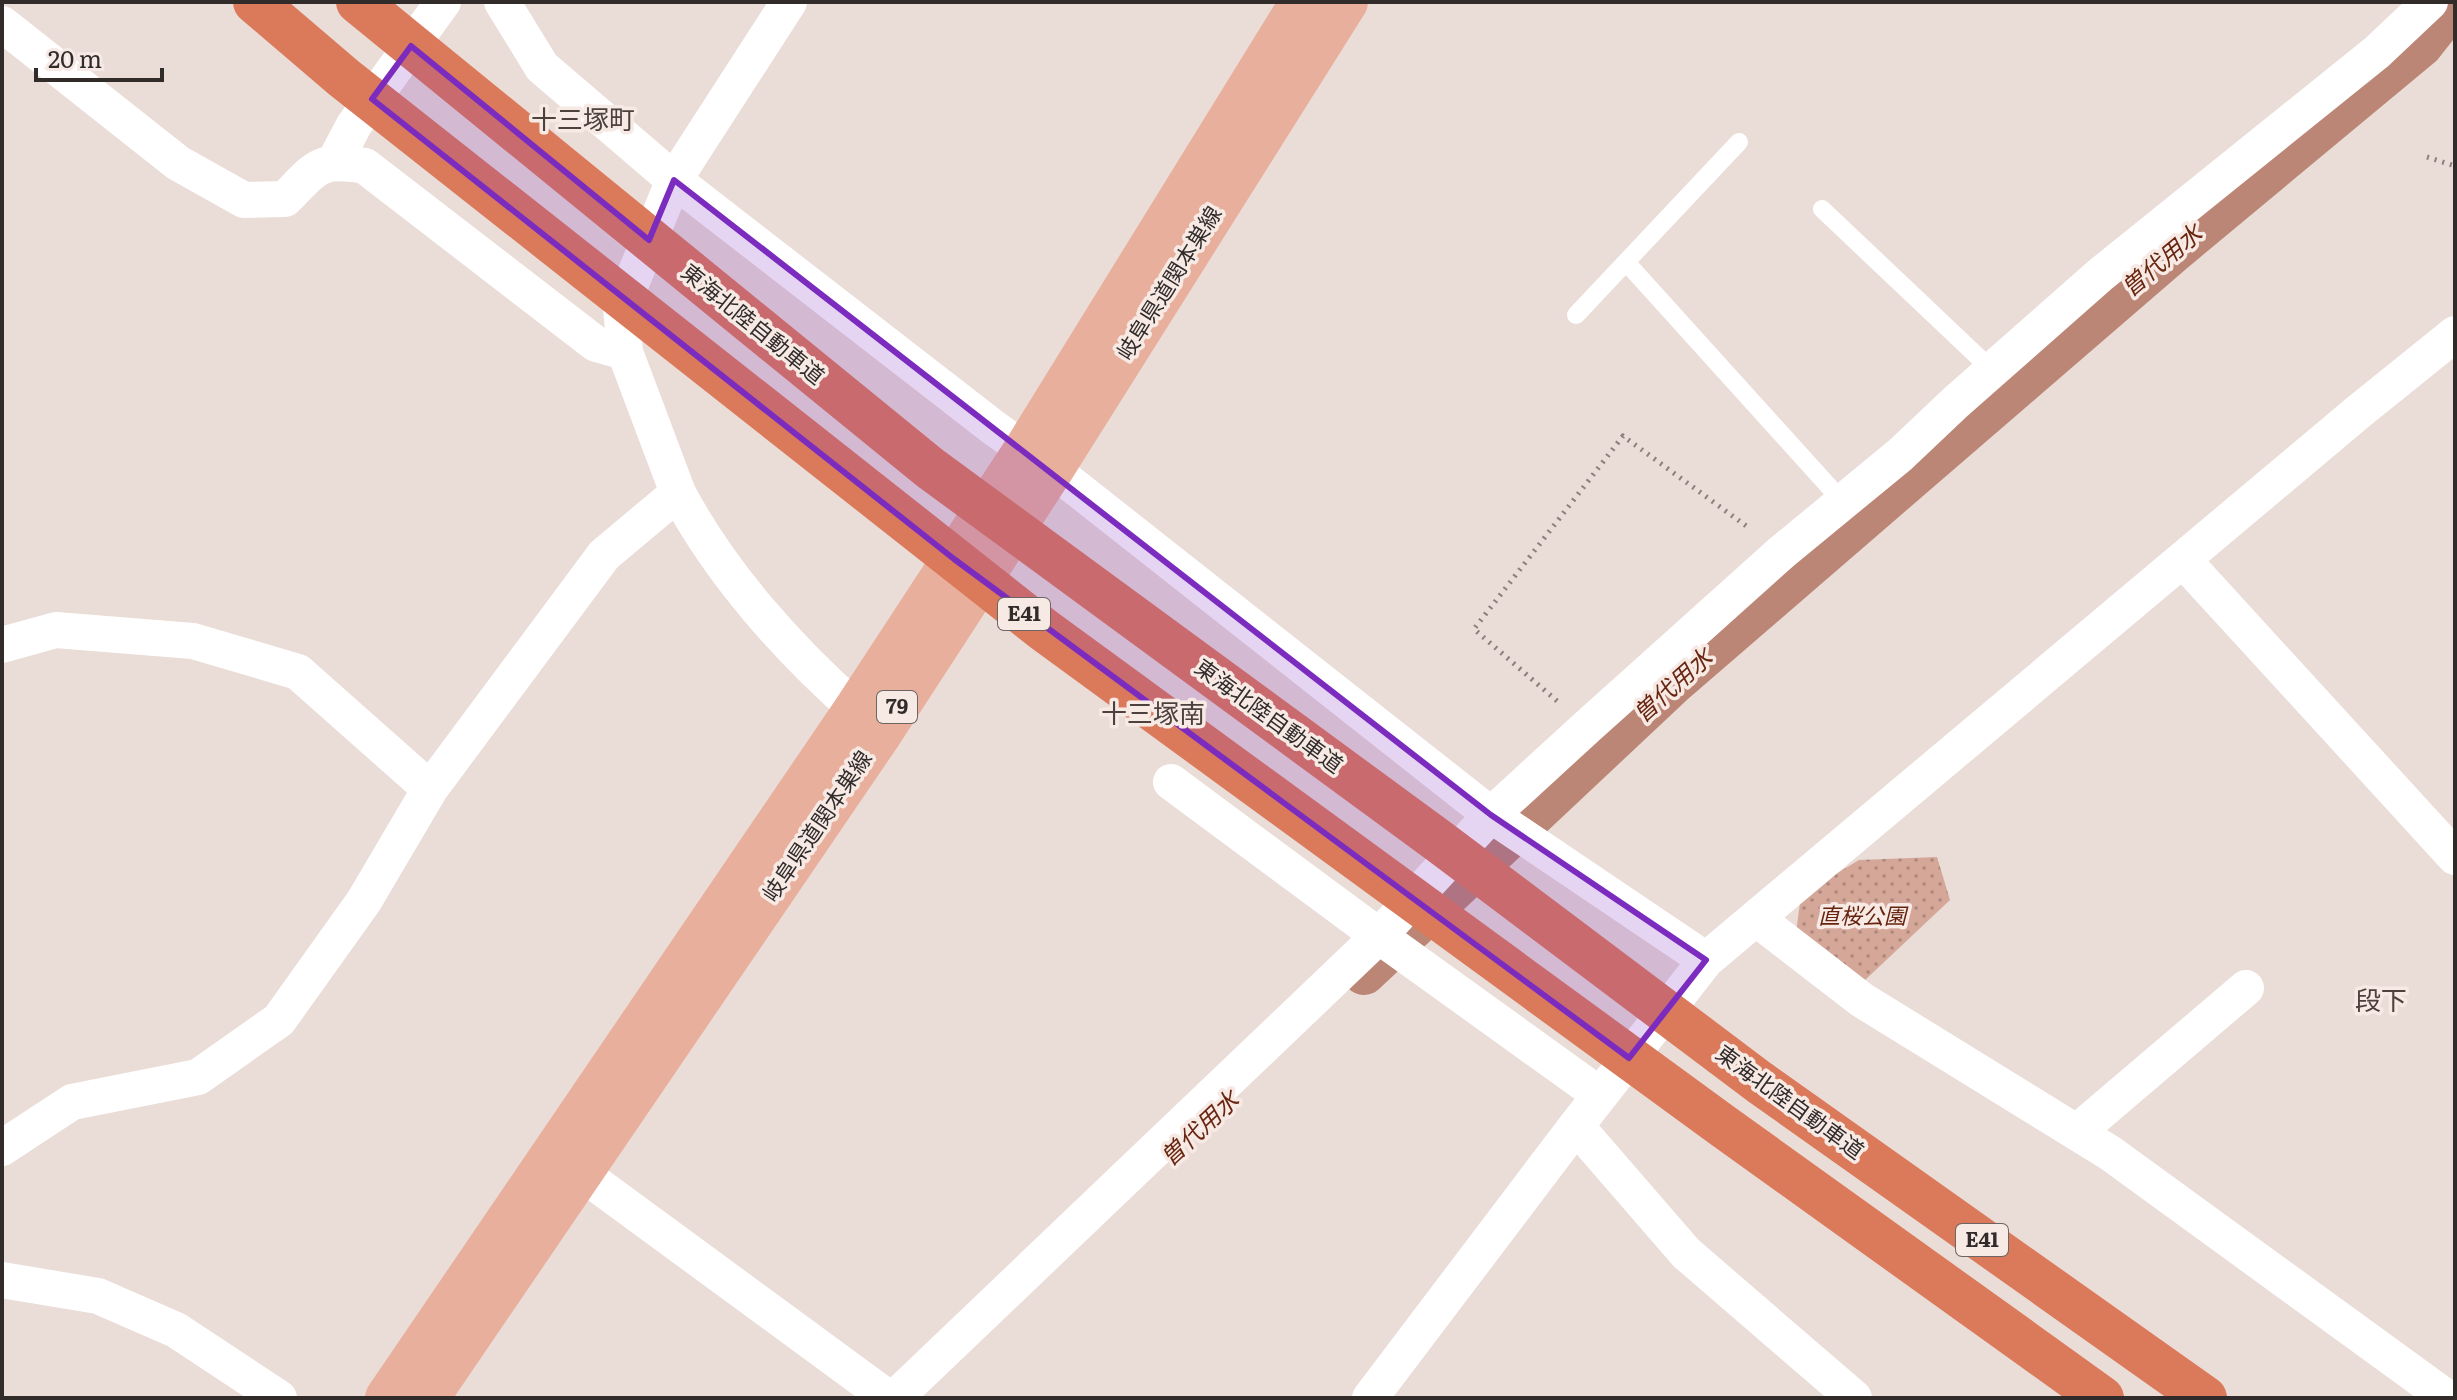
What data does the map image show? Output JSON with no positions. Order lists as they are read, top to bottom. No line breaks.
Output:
{"streets":{"highway":["東海北陸自動車道","E41"],"main road":["岐阜県道関本巣線","79"]},"districts":["十三塚町","十三塚南","段下"],"water":["曽代用水"],"parks":["直桜公園"],"scale_bar":"20 m"}
